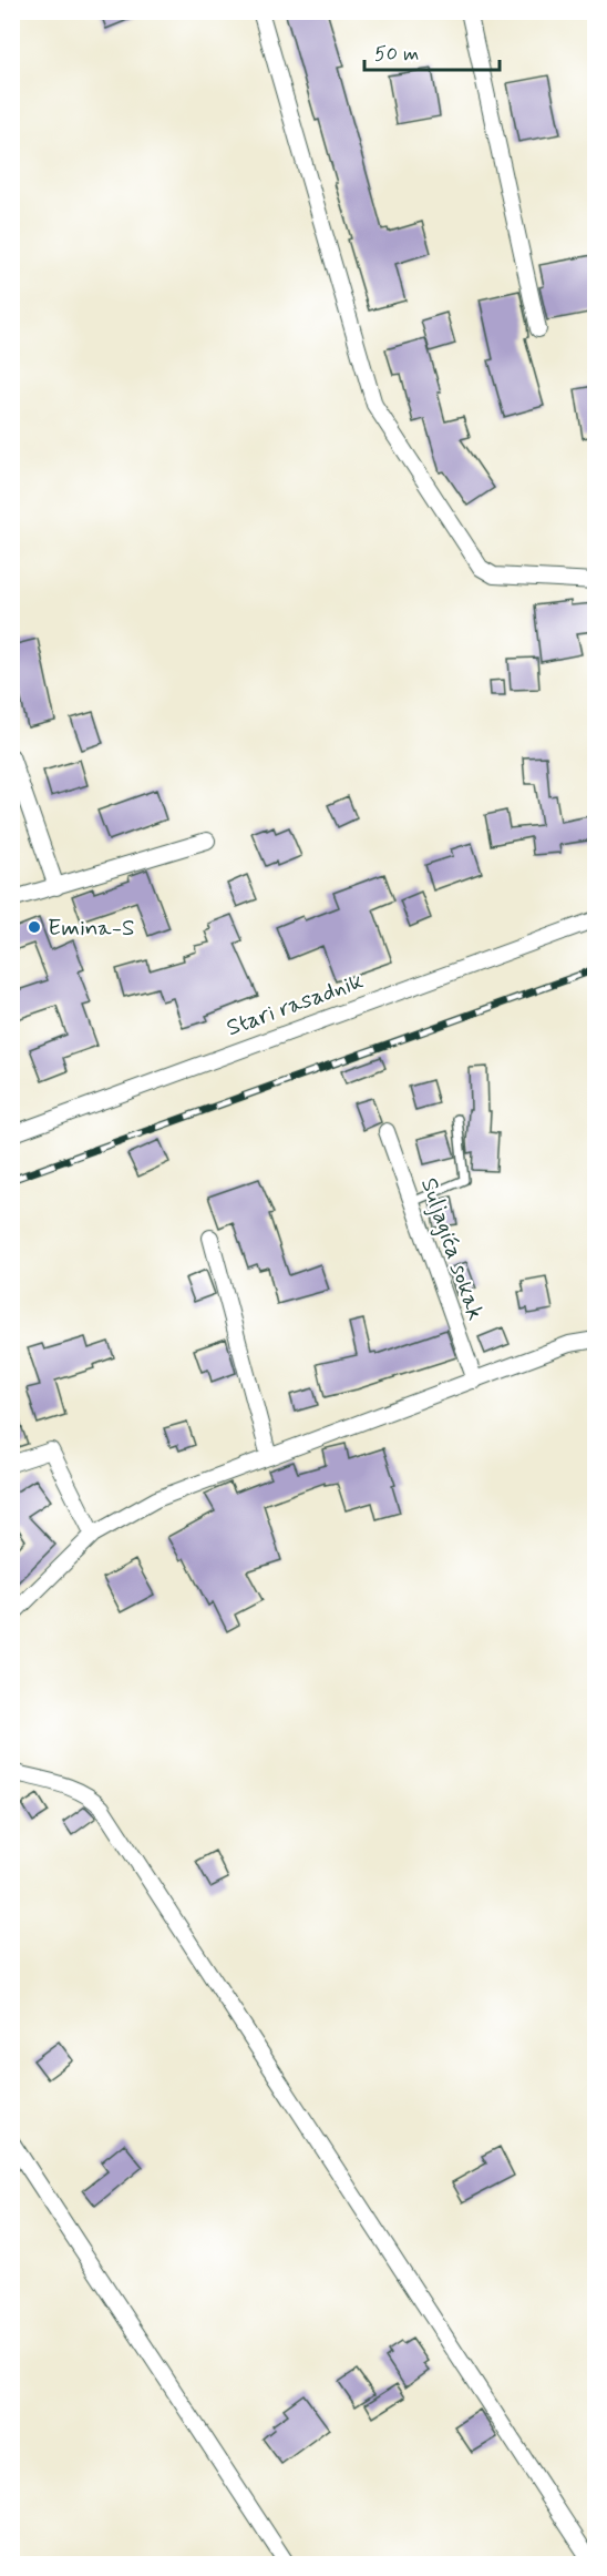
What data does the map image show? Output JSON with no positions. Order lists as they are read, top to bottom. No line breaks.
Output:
{"streets":{"street":["Stari rasadnik","Suljagića sokak"]},"places":["Emina-S"],"scale_bar":"50 m"}
